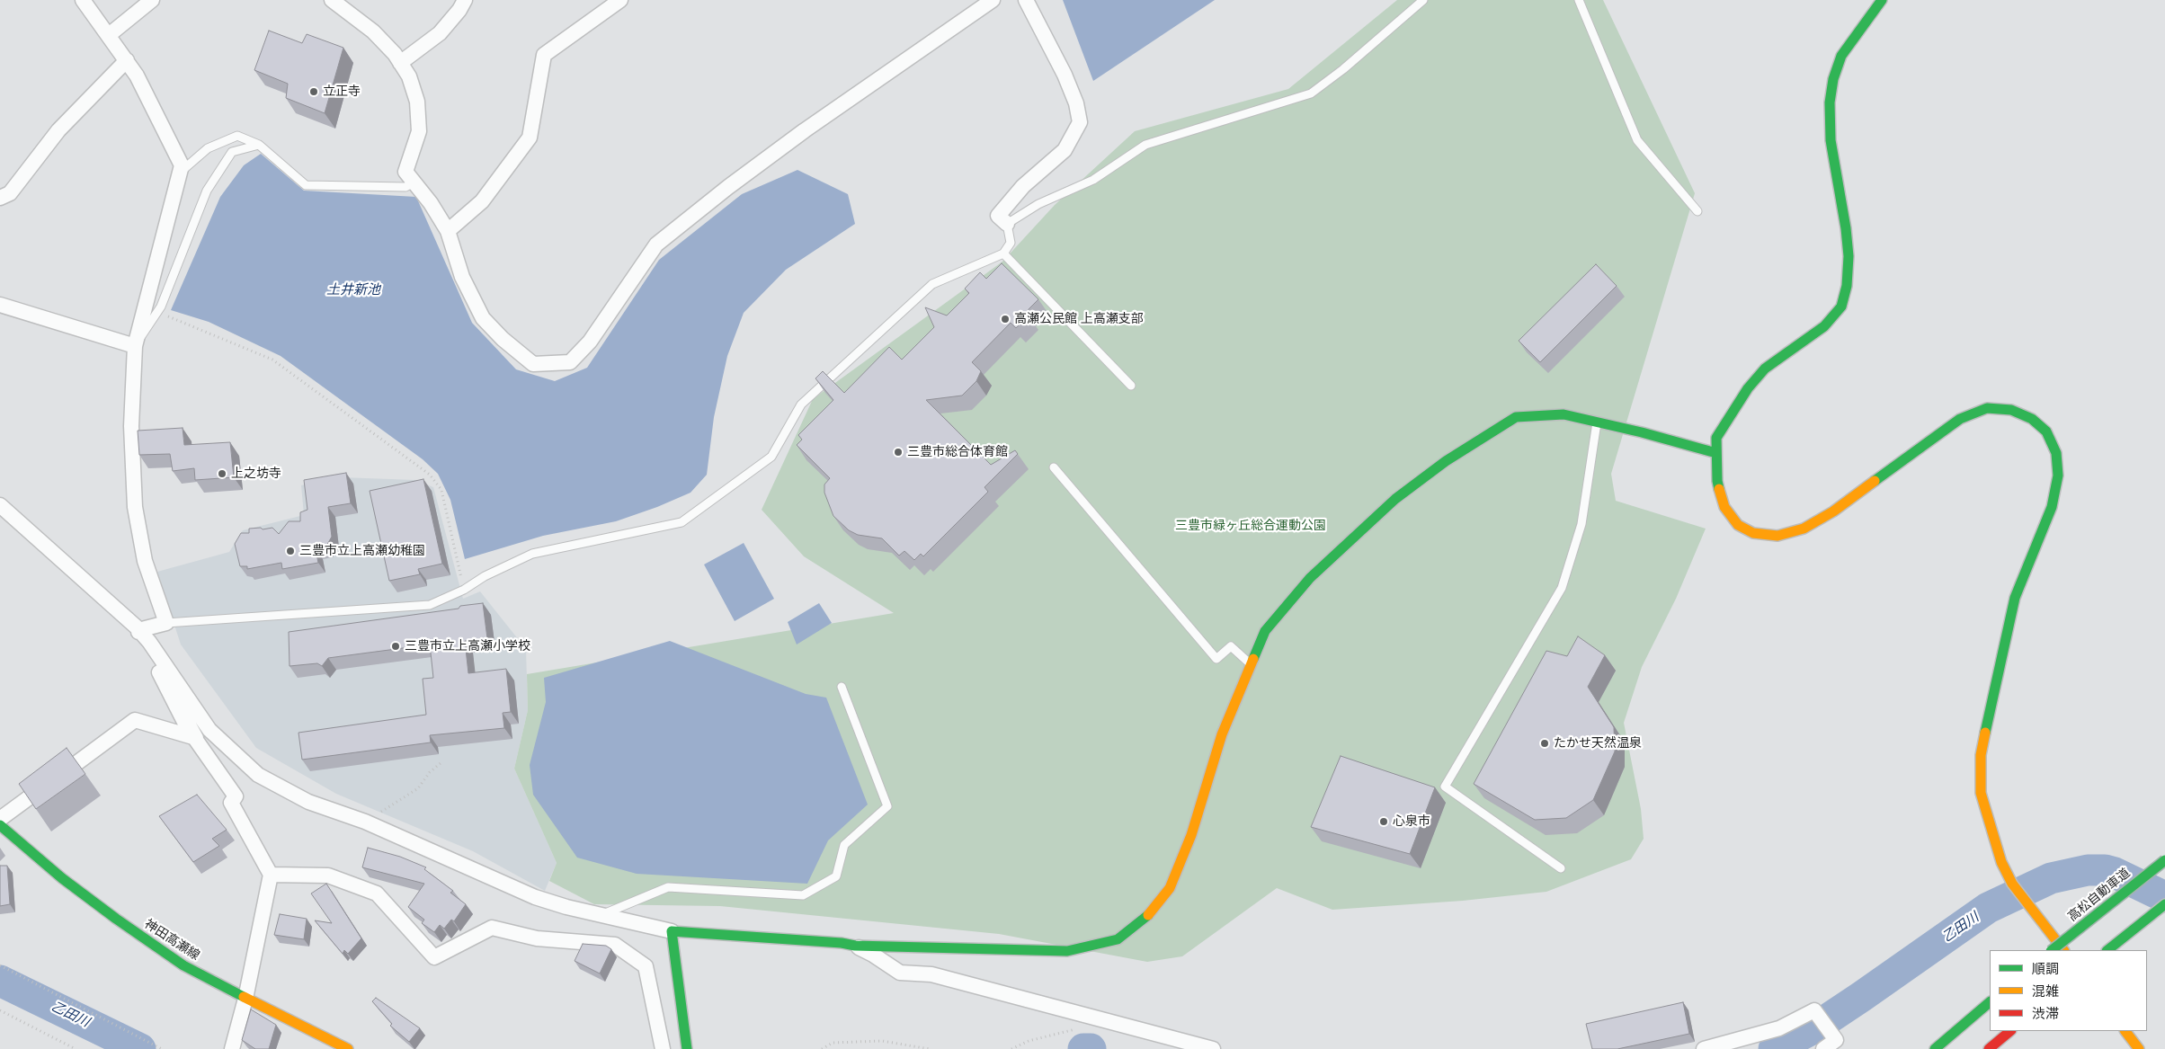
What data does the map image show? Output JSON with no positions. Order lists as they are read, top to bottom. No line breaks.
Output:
{"streets":{"main road":["高松自動車道","神田高瀬線"]},"water":["土井新池","乙田川"],"parks":["三豊市緑ヶ丘総合運動公園"],"places":["立正寺","高瀬公民館 上高瀬支部","三豊市総合体育館","上之坊寺","三豊市立上高瀬幼稚園","三豊市立上高瀬小学校","たかせ天然温泉","心泉市"],"legend":["順調","混雑","渋滞"]}
